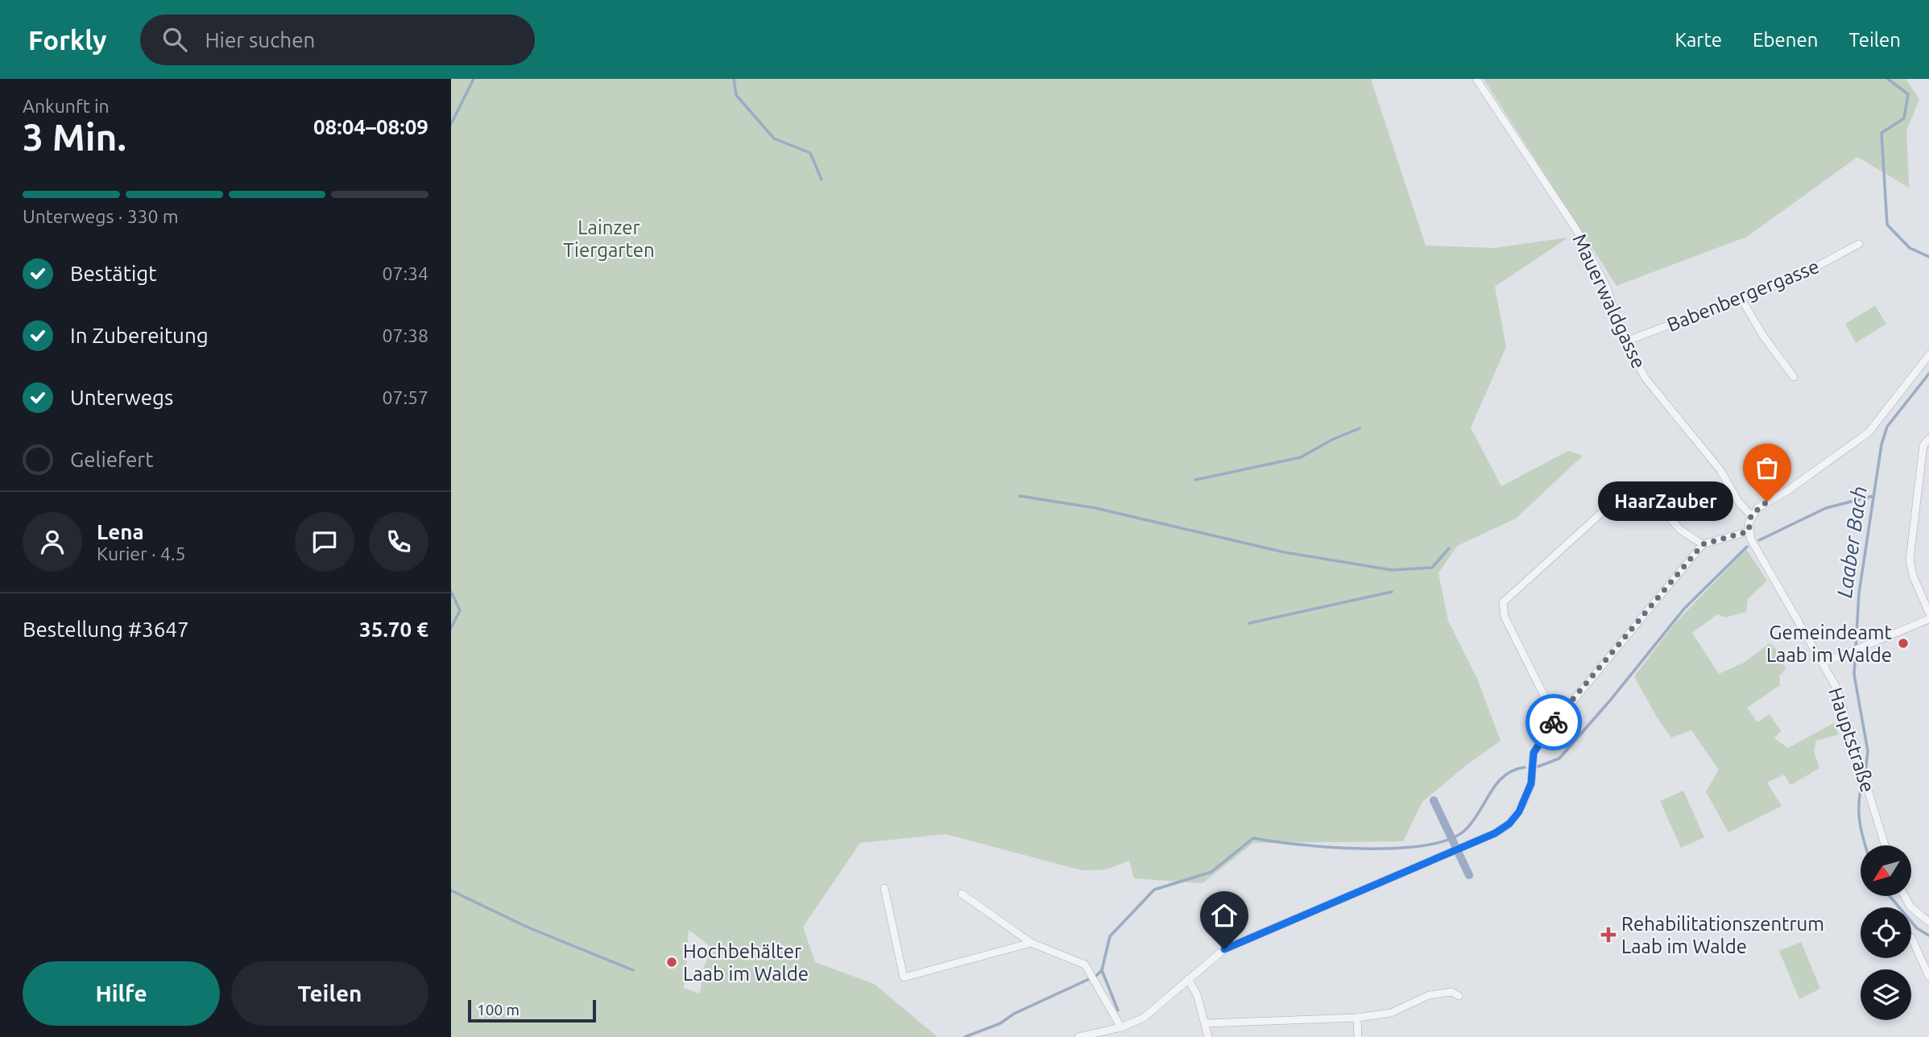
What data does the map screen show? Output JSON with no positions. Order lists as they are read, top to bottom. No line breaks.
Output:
{"streets":{"street":["Babenbergergasse","Mauerwaldgasse","Hauptstraße"]},"crossings":[["Babenbergergasse","Mauerwaldgasse"]],"water":["Laaber Bach"],"parks":["Lainzer Tiergarten"],"places":{"other":["HaarZauber","Gemeindeamt Laab im Walde","Hochbehälter Laab im Walde"],"health":["Rehabilitationszentrum Laab im Walde"]},"scale_bar":"100 m","north":"bottom left","page":{"header":"Forkly","search":"Hier suchen","nav":["Karte","Ebenen","Teilen"],"heading":["3 Min.","Ankunft in","08:04–08:09"],"panel":["Lena","Kurier · 4.5","Bestellung #3647","35.70 €"],"bar":"Unterwegs · 330 m","list":[["Bestätigt","07:34"],["In Zubereitung","07:38"],["Unterwegs","07:57"],"Geliefert"],"bubble":"HaarZauber","buttons":["Hilfe","Teilen"],"scale":"100 m"}}
